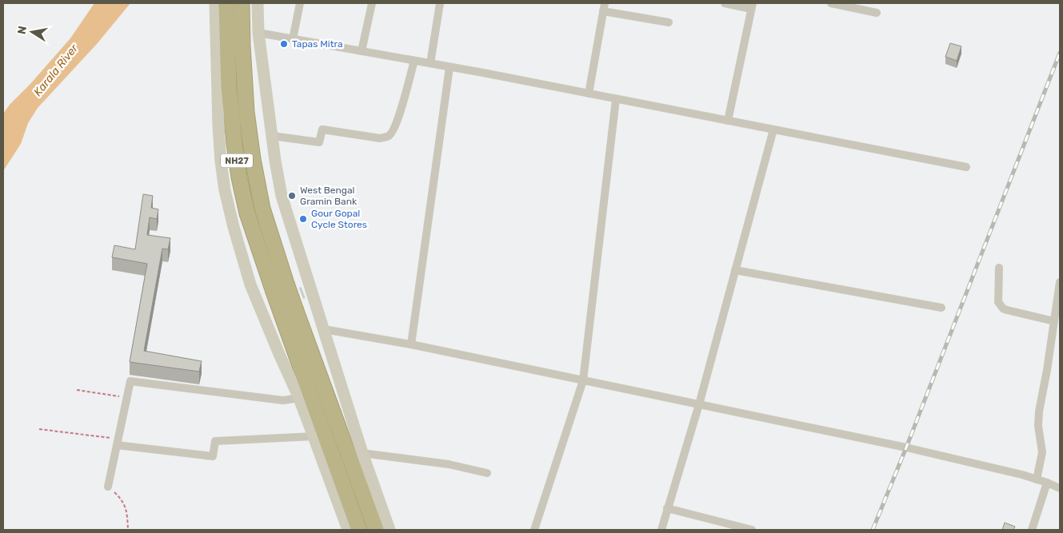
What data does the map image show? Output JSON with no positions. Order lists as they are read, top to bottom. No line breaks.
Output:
{"streets":{"highway":["NH27"]},"water":["Karala River"],"places":["Tapas Mitra","West Bengal Gramin Bank","Gour Gopal Cycle Stores"],"north":"left"}
